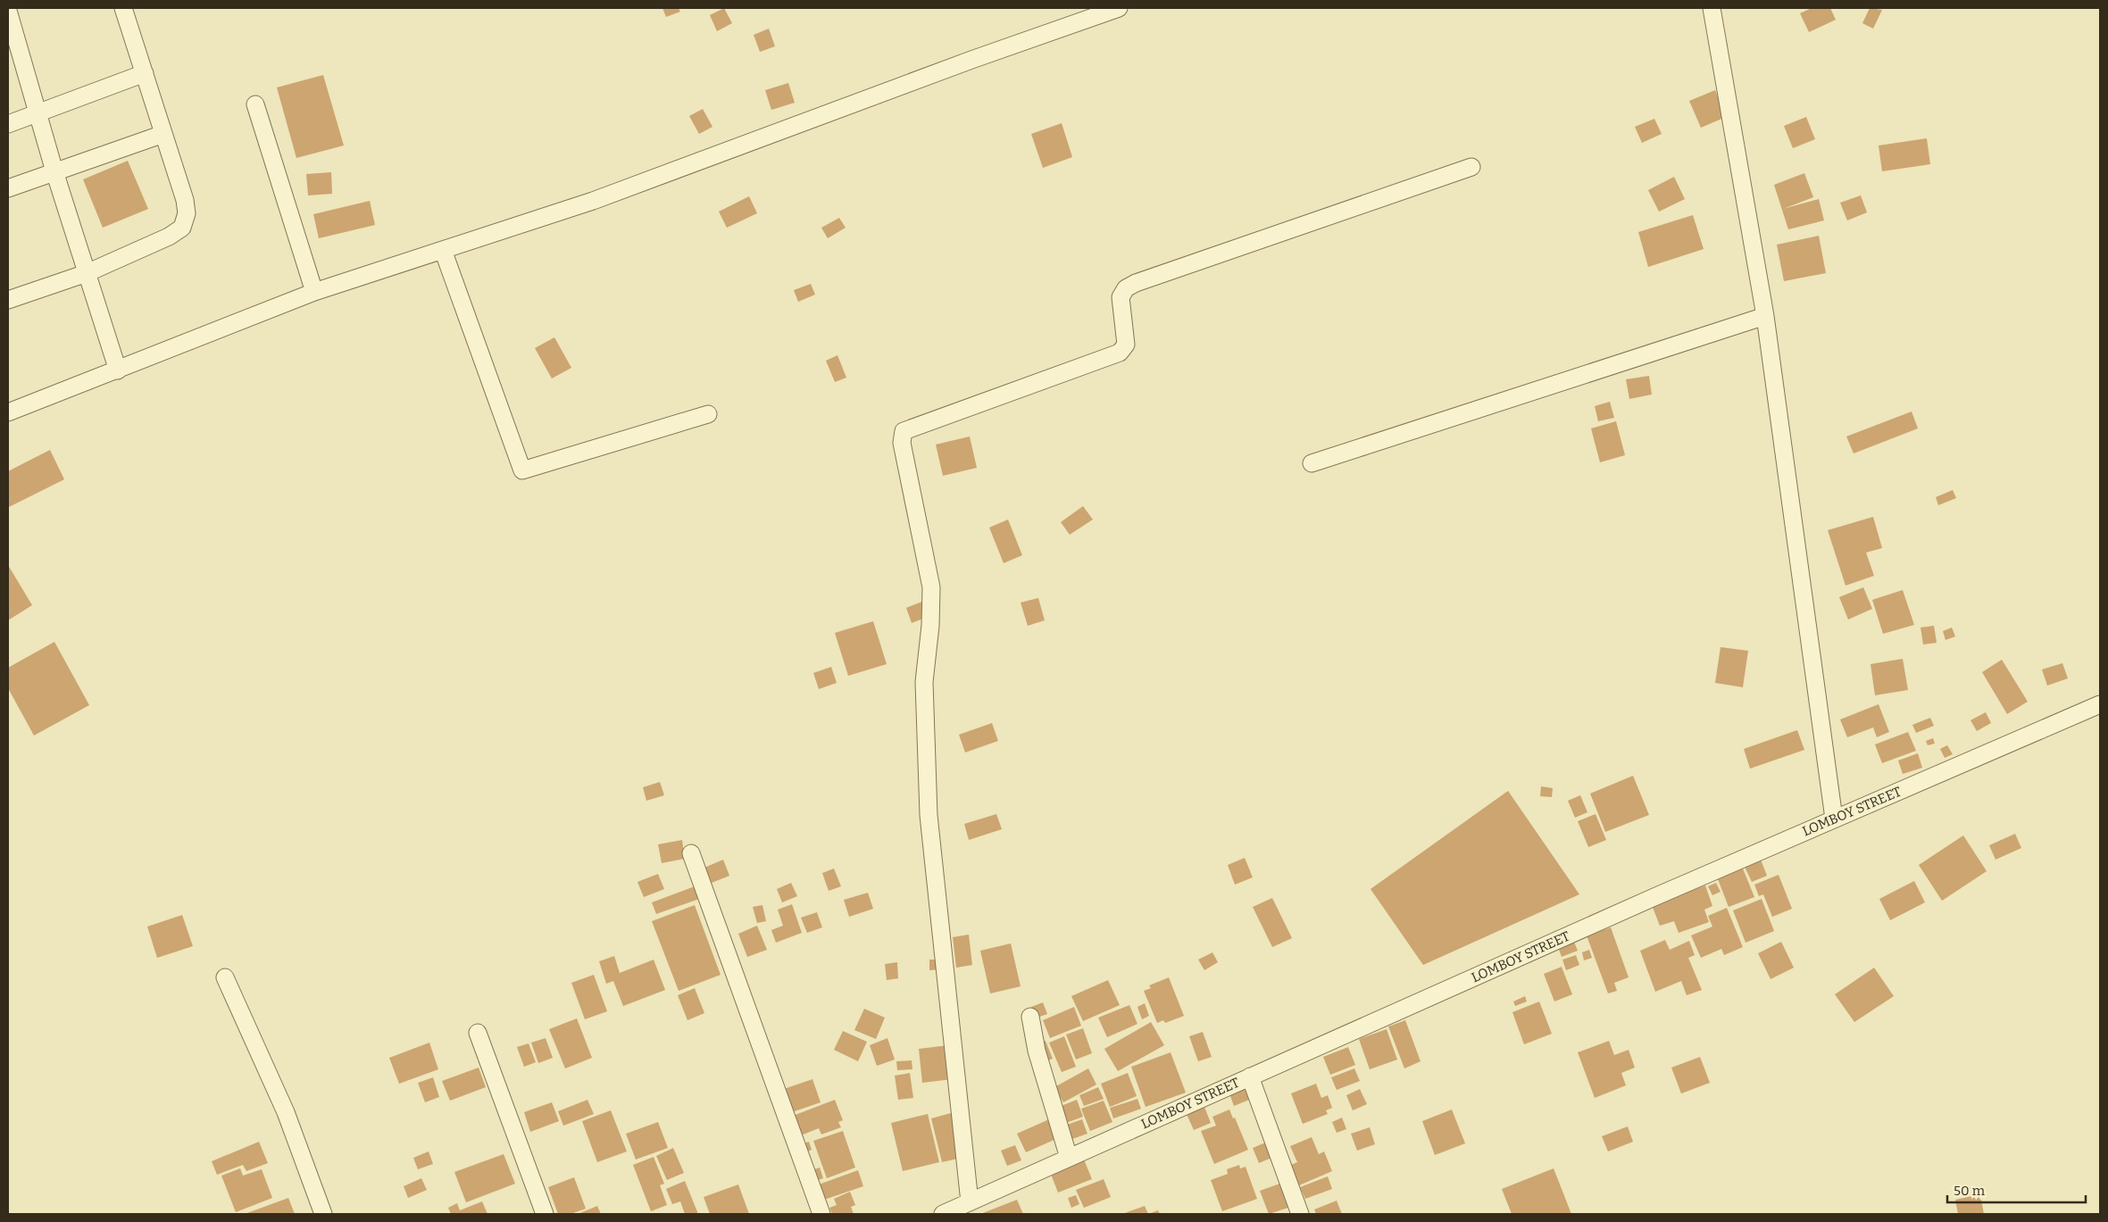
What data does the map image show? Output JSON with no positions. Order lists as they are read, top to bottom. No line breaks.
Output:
{"streets":{"street":["LOMBOY STREET"]},"scale_bar":"50 m"}
